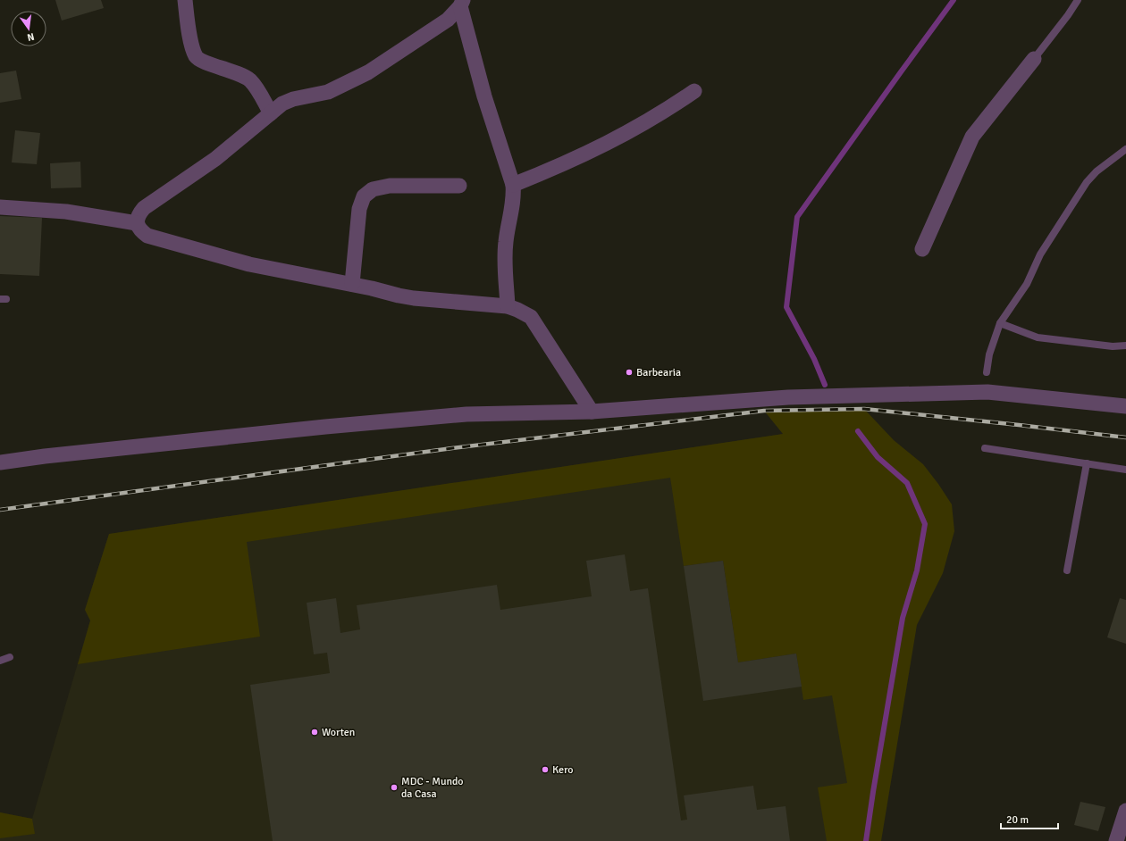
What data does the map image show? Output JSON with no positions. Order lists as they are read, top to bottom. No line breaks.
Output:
{"places":["Barbearia","Worten","Kero","MDC - Mundo da Casa"],"scale_bar":"20 m","north":"bottom"}
